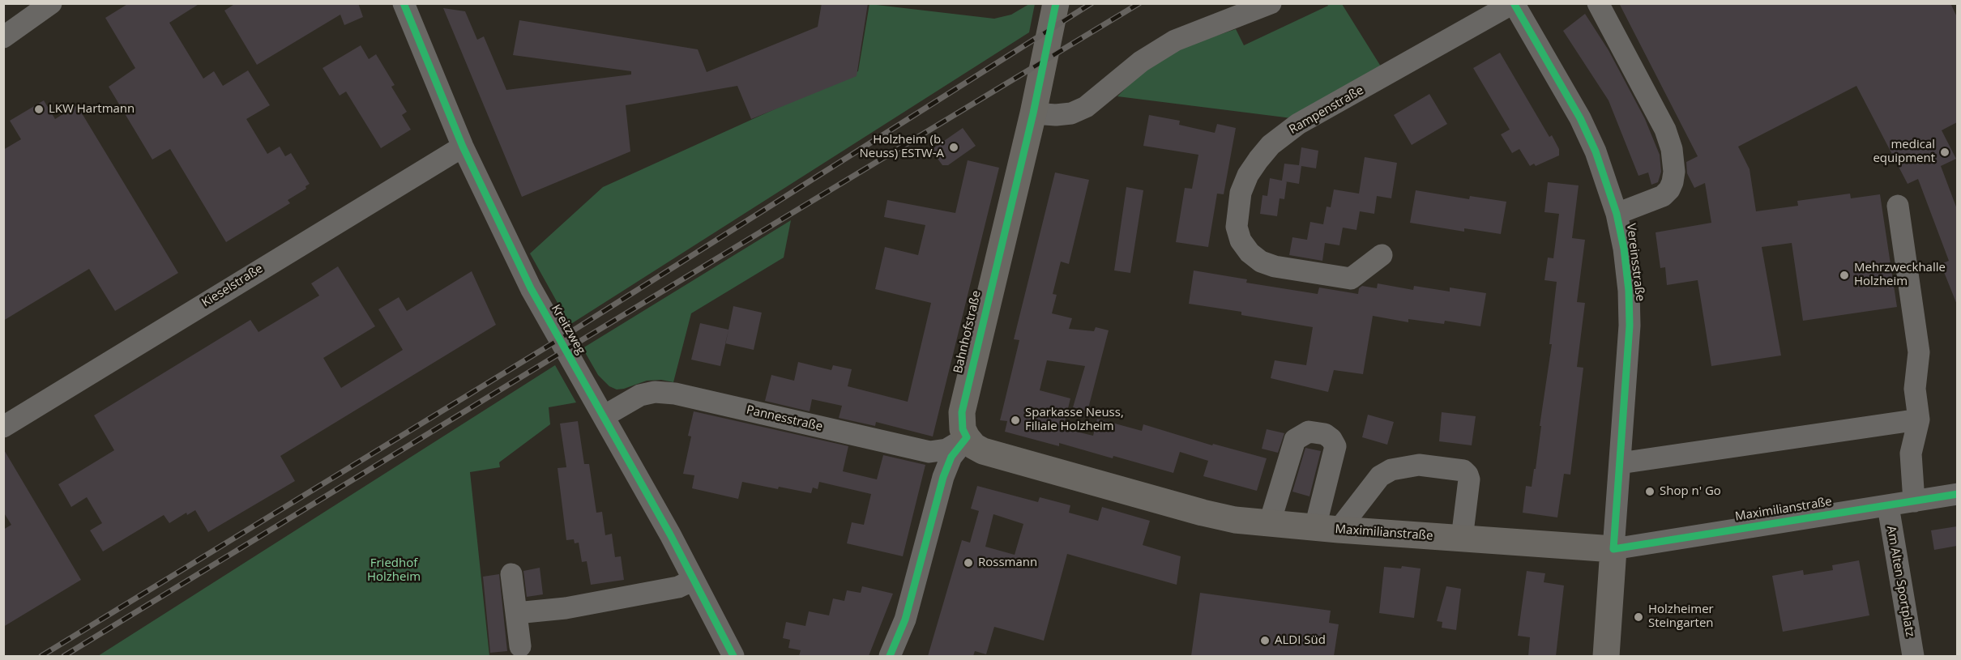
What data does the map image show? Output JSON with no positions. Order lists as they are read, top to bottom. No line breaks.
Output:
{"streets":{"main road":["Vereinsstraße","Bahnhofstraße","Maximilianstraße"],"street":["Rampenstraße","Kieselstraße","Kreitzweg","Pannesstraße","Am Alten Sportplatz"]},"crossings":[["Rampenstraße","Vereinsstraße"],["Vereinsstraße","Maximilianstraße"],["Kieselstraße","Kreitzweg"],["Kreitzweg","Pannesstraße"],["Bahnhofstraße","Pannesstraße"],["Bahnhofstraße","Maximilianstraße"],["Pannesstraße","Maximilianstraße"],["Maximilianstraße","Am Alten Sportplatz"]],"parks":["Friedhof Holzheim"],"places":["LKW Hartmann","Holzheim (b. Neuss) ESTW-A","medical equipment","Mehrzweckhalle Holzheim","Sparkasse Neuss, Filiale Holzheim","Shop n' Go","Rossmann","Holzheimer Steingarten","ALDI Süd"]}
